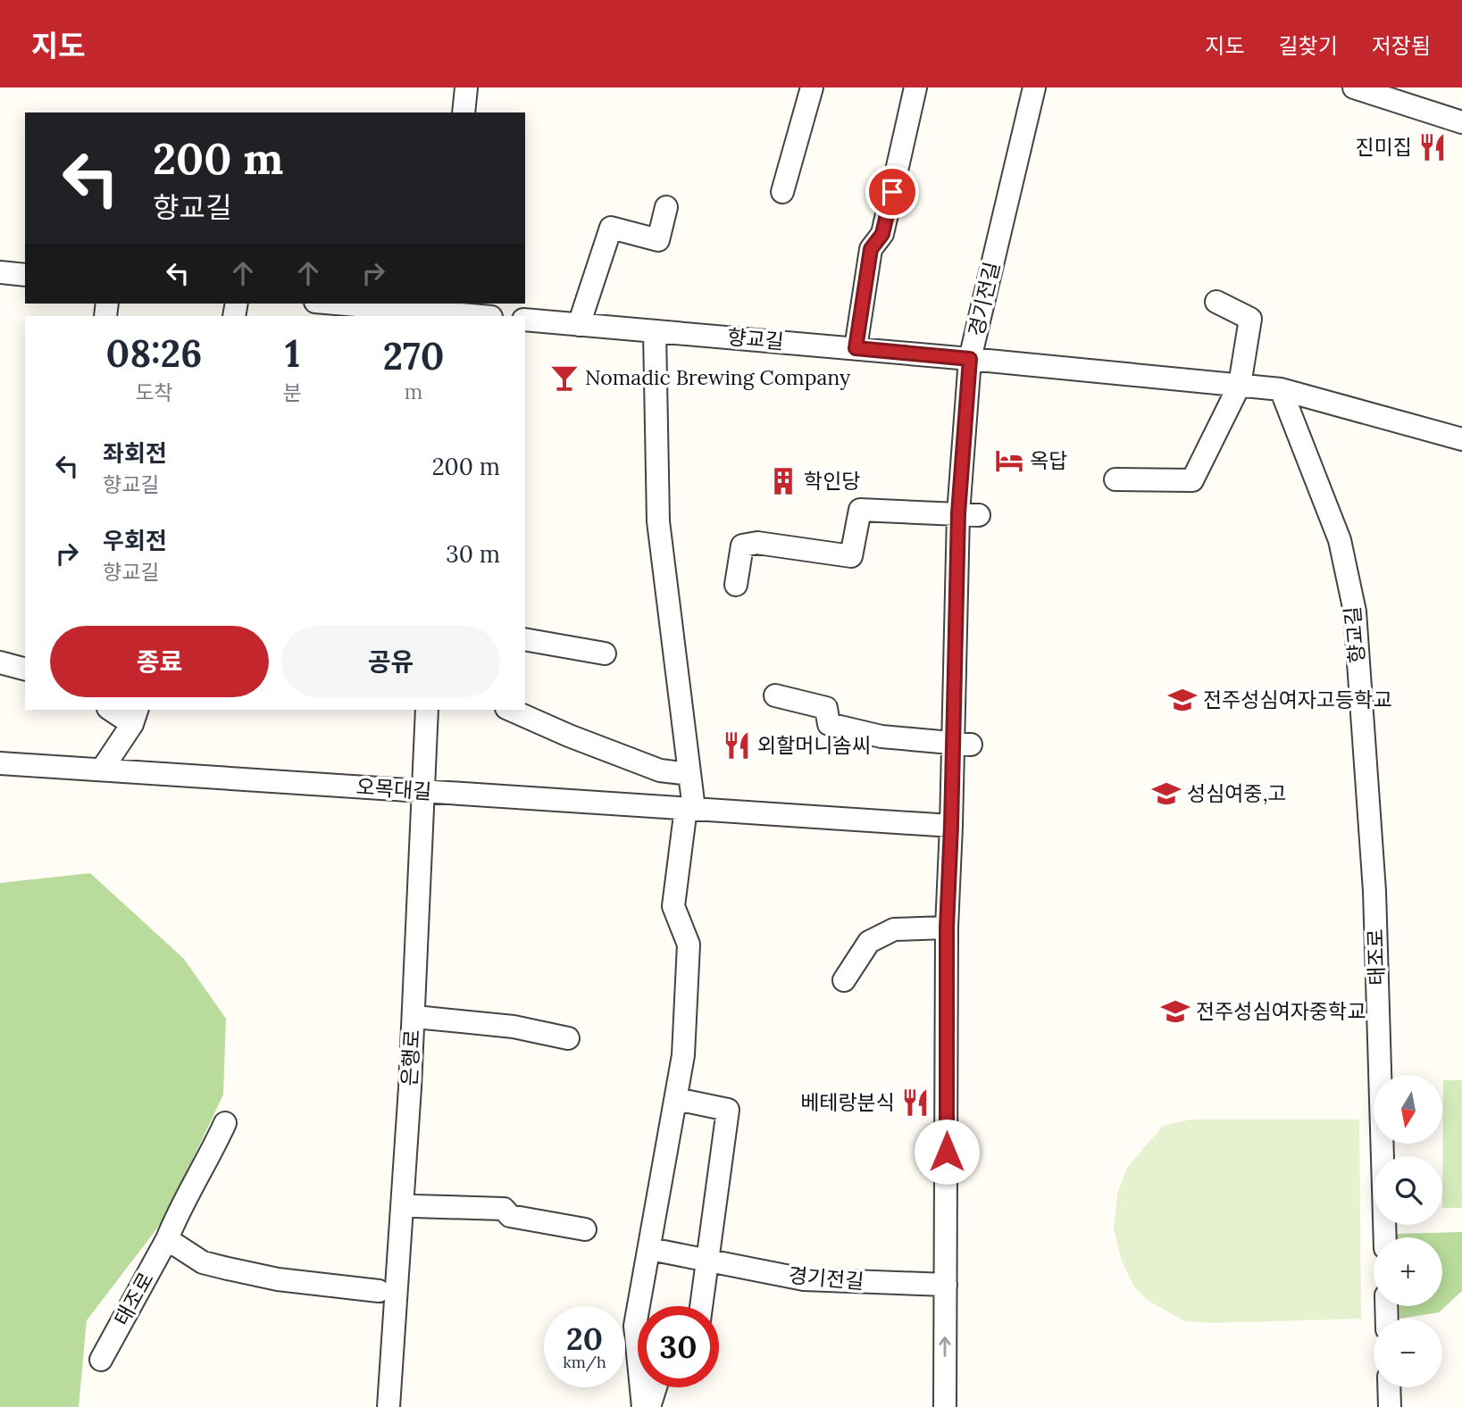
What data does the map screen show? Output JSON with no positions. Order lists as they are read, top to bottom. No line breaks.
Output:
{"streets":{"street":["경기전길","향교길","오목대길","태조로","은행로"]},"crossings":[["경기전길","향교길"],["경기전길","오목대길"],["향교길","태조로"],["오목대길","은행로"]],"places":{"restaurant":["진미집","외할머니솜씨","베테랑분식"],"bar":["Nomadic Brewing Company"],"hotel":["옥답"],"building":["학인당"],"school or university":["전주성심여자고등학교","성심여중,고","전주성심여자중학교"]},"north":"bottom","page":{"header":"지도","nav":["지도","길찾기","저장됨"],"turn":["200 m","향교길"],"eta":["08:26","도착","1","분","270","m"],"list":[{"name":"좌회전","note":"향교길","value":"200 m"},{"name":"우회전","note":"향교길","value":"30 m"}],"buttons":["종료","공유"],"map_buttons":["+","−"],"speed":"20 km/h","limit":"30"}}
